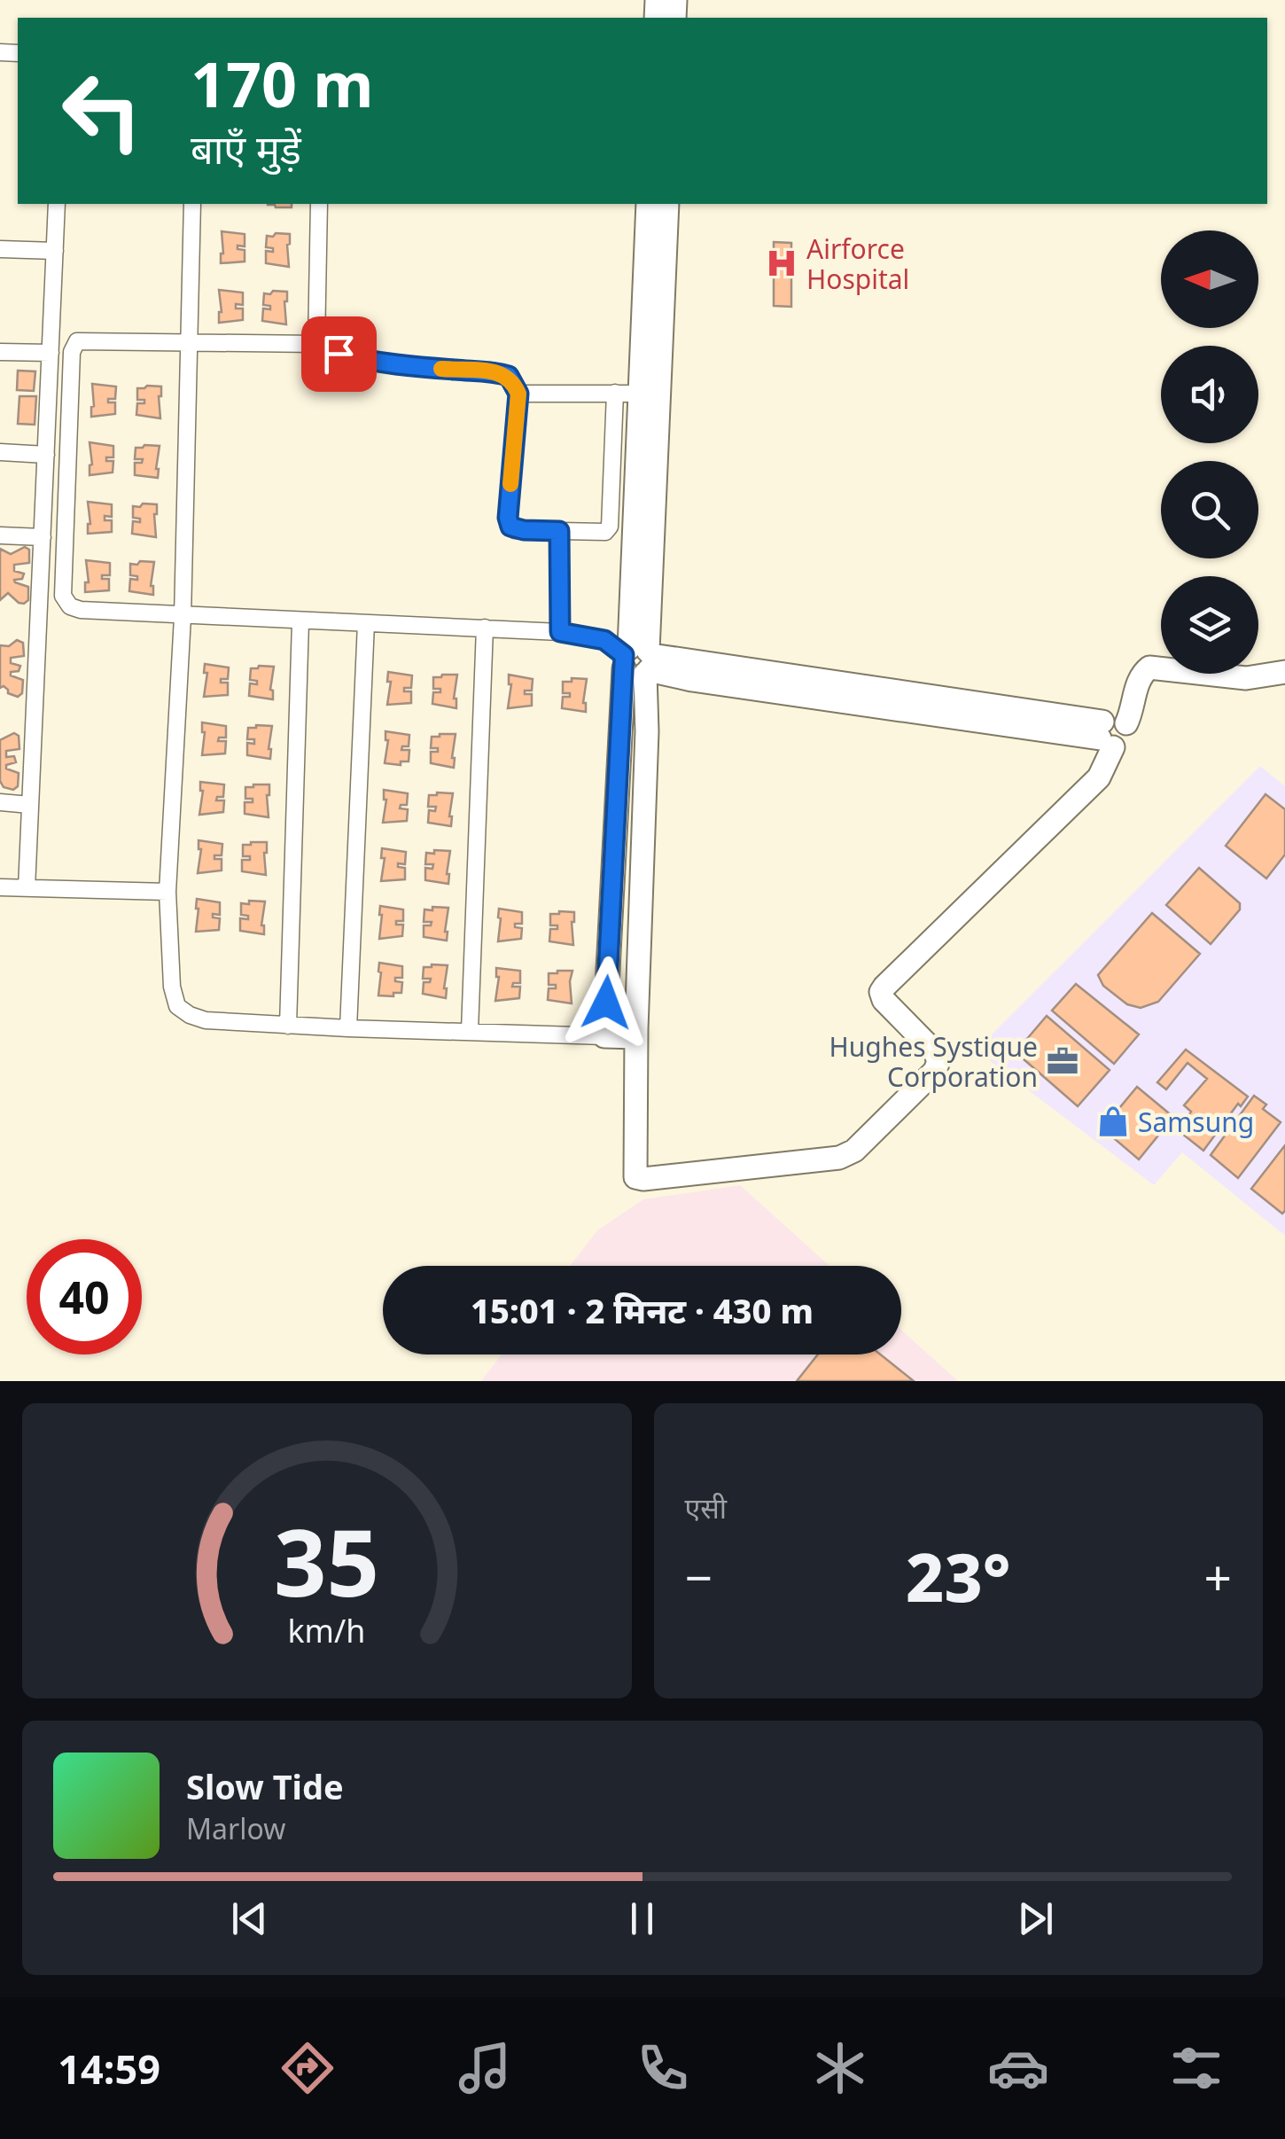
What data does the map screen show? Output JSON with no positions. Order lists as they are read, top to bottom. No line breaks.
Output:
{"places":{"hospital":["Airforce Hospital"],"office":["Hughes Systique Corporation"],"shop":["Samsung"]},"north":"left","page":{"turn":["170 m","बाएँ मुड़ें"],"limit":"40","trip":"15:01 · 2 मिनट · 430 m","tile":"एसी","heat":["−","23°","+"],"song":["Slow Tide","Marlow"],"tabs":"14:59","gauge":["35","km/h"]}}
